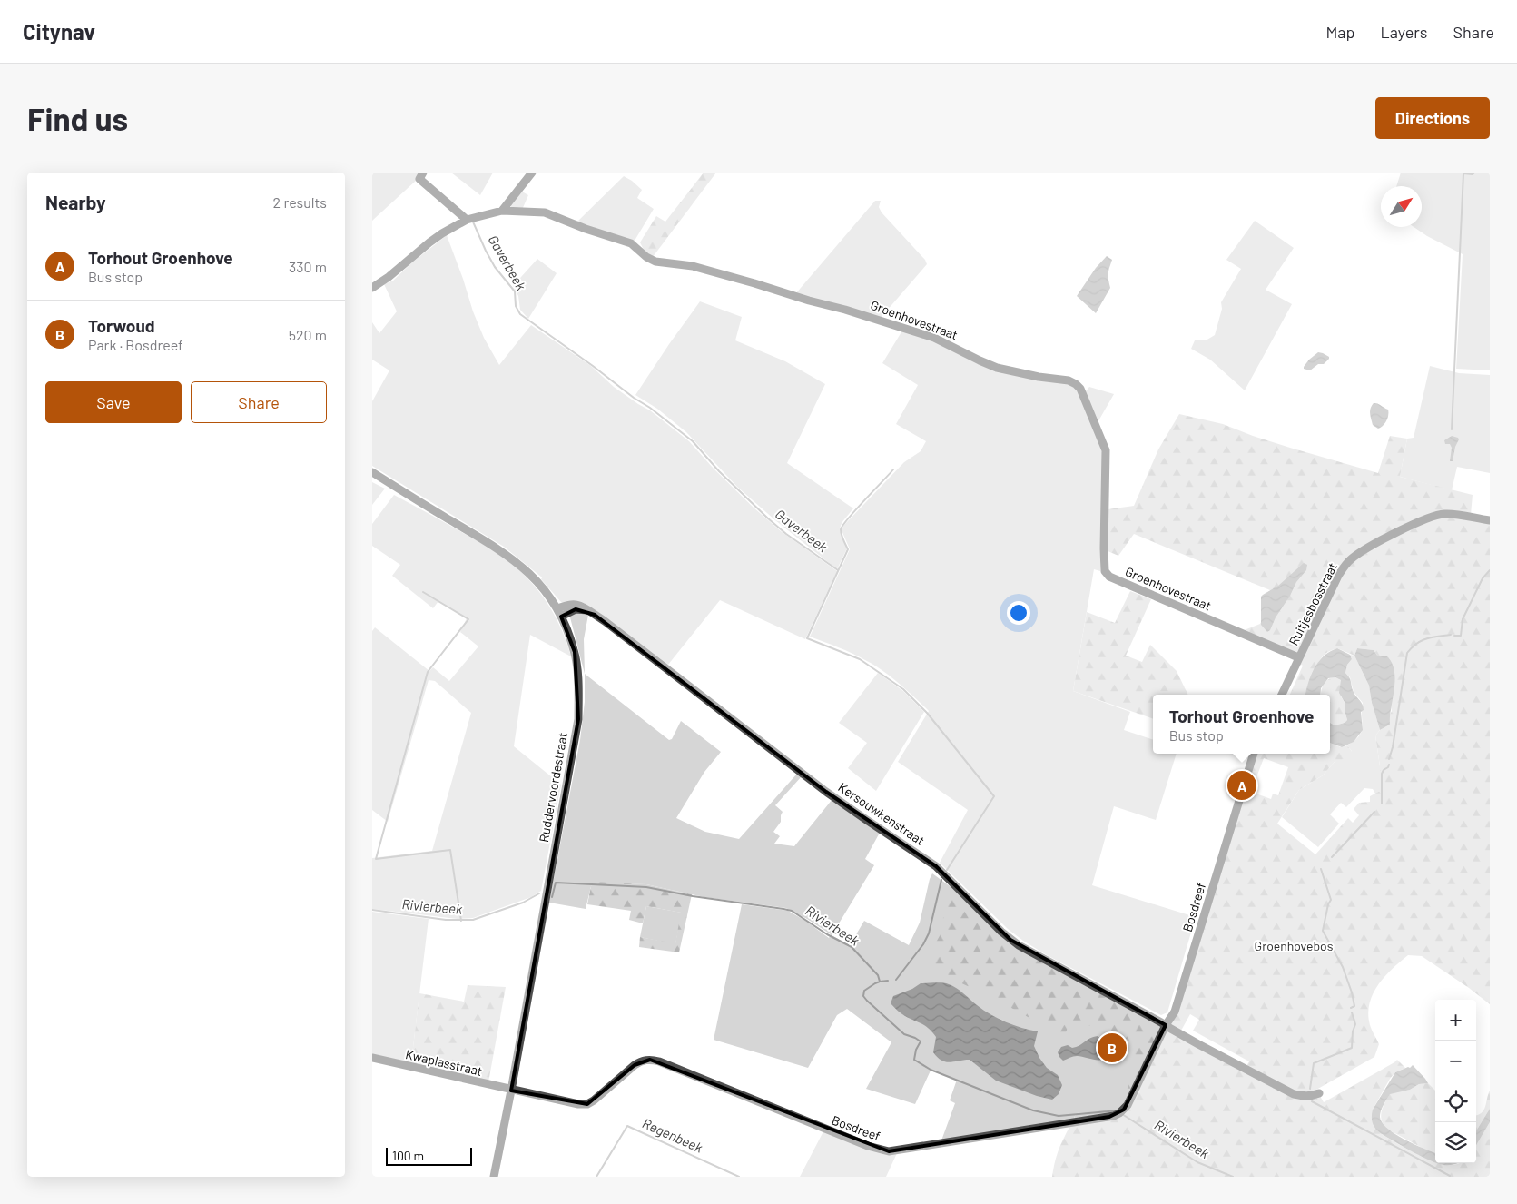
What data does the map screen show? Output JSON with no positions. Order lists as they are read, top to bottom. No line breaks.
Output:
{"streets":{"street":["Groenhovestraat","Ruitjesbosstraat","Ruddervoordestraat","Kersouwkenstraat","Bosdreef","Kwaplasstraat"]},"crossings":[["Groenhovestraat","Ruitjesbosstraat"],["Ruddervoordestraat","Bosdreef"],["Ruddervoordestraat","Kwaplasstraat"],["Kersouwkenstraat","Bosdreef"],["Bosdreef","Kwaplasstraat"]],"water":["Gaverbeek","Rivierbeek","Regenbeek"],"parks":["Groenhovebos"],"scale_bar":"100 m","north":"top right","page":{"header":"Citynav","nav":["Map","Layers","Share"],"buttons":["Directions",["Save","Share"]],"title":"Find us","heading":["Nearby","2 results"],"list":[{"mark":"A","name":"Torhout Groenhove","note":"Bus stop","value":"330 m"},{"mark":"B","name":"Torwoud","note":"Park · Bosdreef","value":"520 m"}],"popup":["Torhout Groenhove","Bus stop"],"pins":["A","B"],"map_buttons":["+","−"],"scale":"100 m"}}
